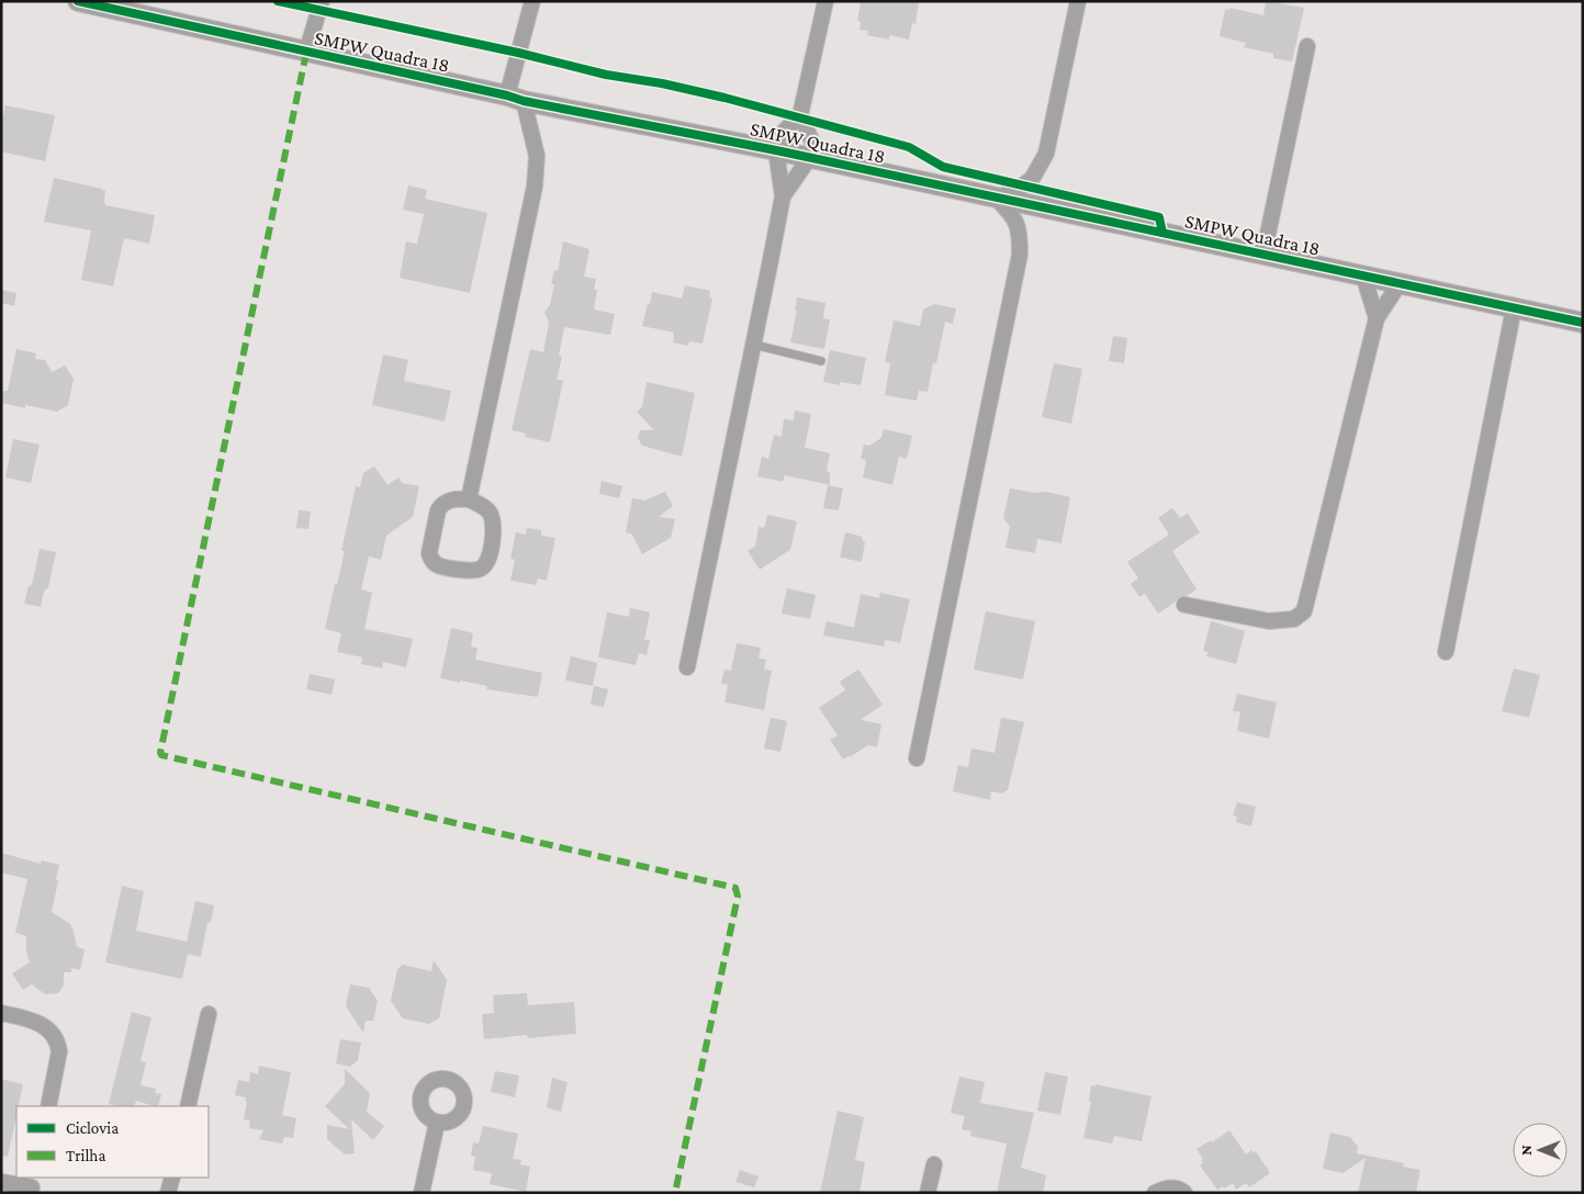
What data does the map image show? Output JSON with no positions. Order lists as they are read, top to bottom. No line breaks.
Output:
{"streets":{"street":["SMPW Quadra 18"]},"legend":["Ciclovia","Trilha"],"north":"left"}
